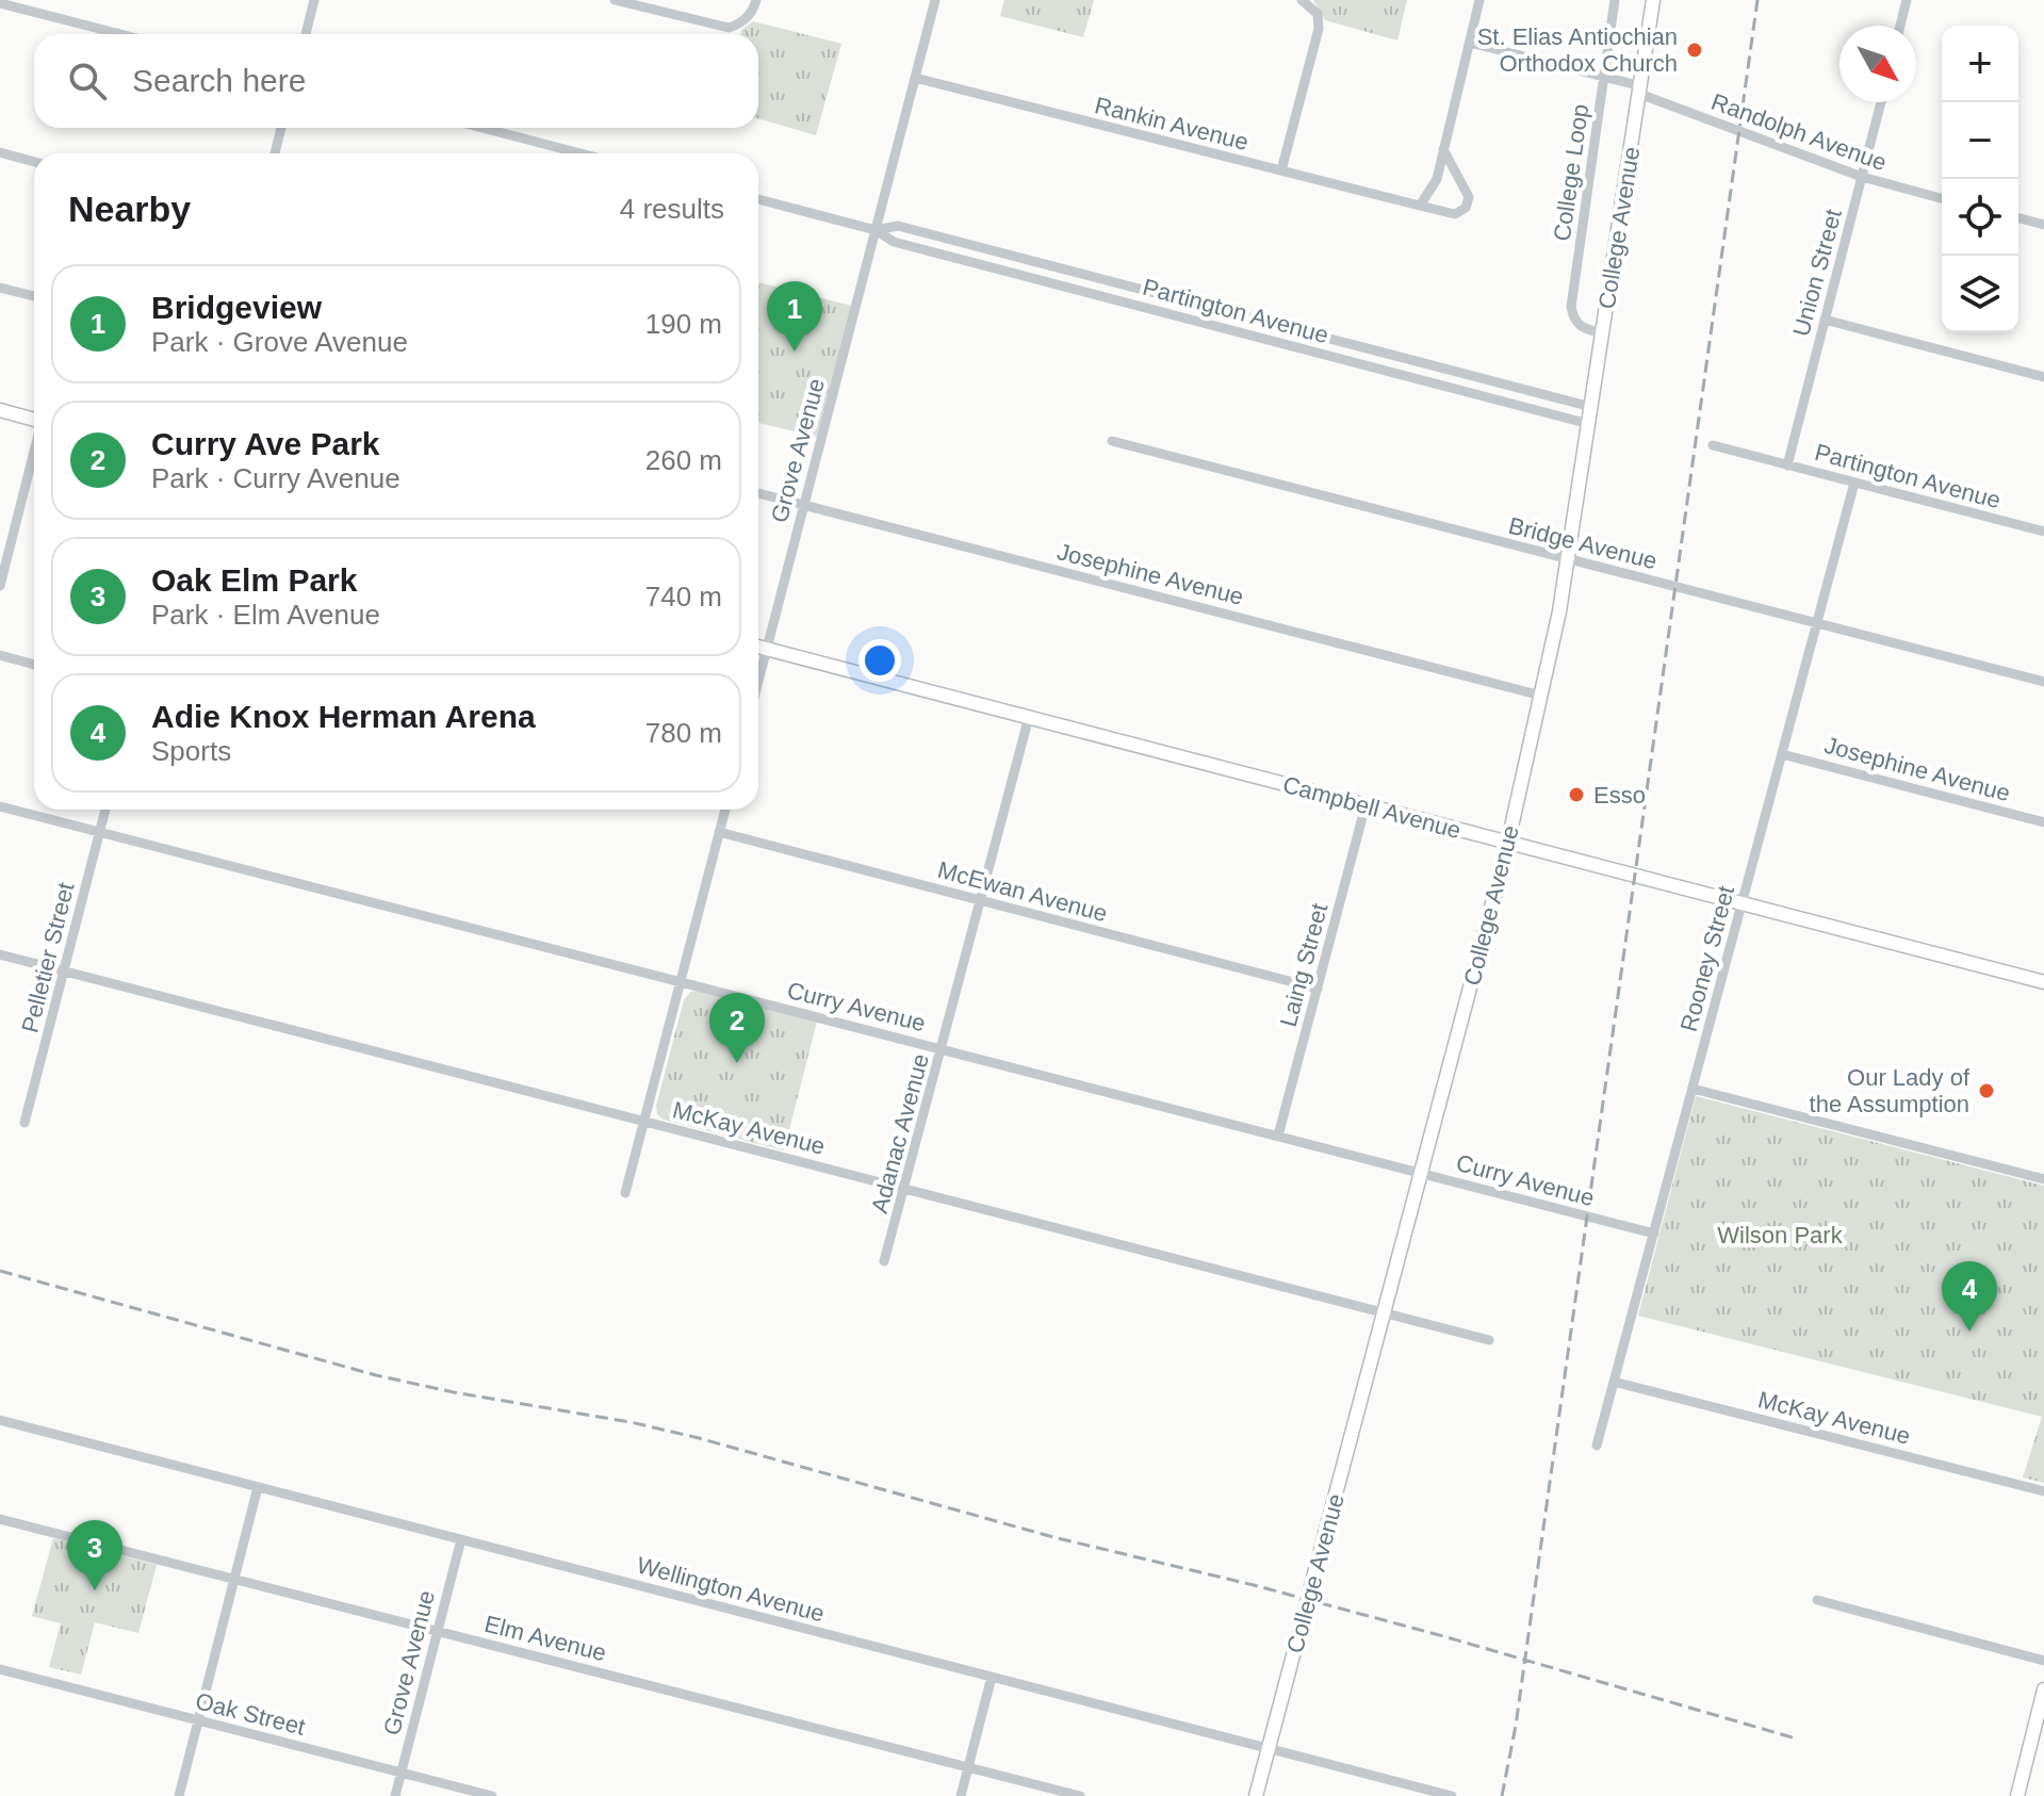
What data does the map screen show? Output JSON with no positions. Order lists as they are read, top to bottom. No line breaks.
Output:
{"streets":{"street":["Rankin Avenue","Randolph Avenue","College Loop","College Avenue","Union Street","Partington Avenue","Grove Avenue","Bridge Avenue","Josephine Avenue","Campbell Avenue","McEwan Avenue","Pelletier Street","Rooney Street","Laing Street","Curry Avenue","McKay Avenue","Adanac Avenue","Wellington Avenue","Elm Avenue","Oak Street"]},"crossings":[["Rankin Avenue","Grove Avenue"],["Randolph Avenue","College Loop"],["Randolph Avenue","College Avenue"],["Randolph Avenue","Union Street"],["College Loop","College Avenue"],["College Avenue","Partington Avenue"],["College Avenue","Bridge Avenue"],["College Avenue","Josephine Avenue"],["College Avenue","Campbell Avenue"],["College Avenue","Curry Avenue"],["College Avenue","McKay Avenue"],["College Avenue","Wellington Avenue"],["Union Street","Partington Avenue"],["Partington Avenue","Grove Avenue"],["Partington Avenue","Rooney Street"],["Grove Avenue","Josephine Avenue"],["Grove Avenue","Campbell Avenue"],["Grove Avenue","Wellington Avenue"],["Grove Avenue","Elm Avenue"],["Grove Avenue","Oak Street"],["Bridge Avenue","Rooney Street"],["Josephine Avenue","Rooney Street"],["Campbell Avenue","Rooney Street"],["Campbell Avenue","Laing Street"],["Campbell Avenue","Adanac Avenue"],["McEwan Avenue","Laing Street"],["McEwan Avenue","Adanac Avenue"],["Pelletier Street","Curry Avenue"],["Pelletier Street","McKay Avenue"],["Rooney Street","Curry Avenue"],["Rooney Street","McKay Avenue"],["Laing Street","Curry Avenue"],["Curry Avenue","Adanac Avenue"],["McKay Avenue","Adanac Avenue"]],"parks":["Wilson Park"],"places":["St. Elias Antiochian Orthodox Church","Esso","Our Lady of the Assumption"],"north":"bottom right","page":{"map_buttons":["+","−"],"search":"Search here","heading":["Nearby","4 results"],"list":[{"mark":"1","name":"Bridgeview","note":"Park · Grove Avenue","value":"190 m"},{"mark":"2","name":"Curry Ave Park","note":"Park · Curry Avenue","value":"260 m"},{"mark":"3","name":"Oak Elm Park","note":"Park · Elm Avenue","value":"740 m"},{"mark":"4","name":"Adie Knox Herman Arena","note":"Sports","value":"780 m"}],"pins":["1","2","4","3"]}}
